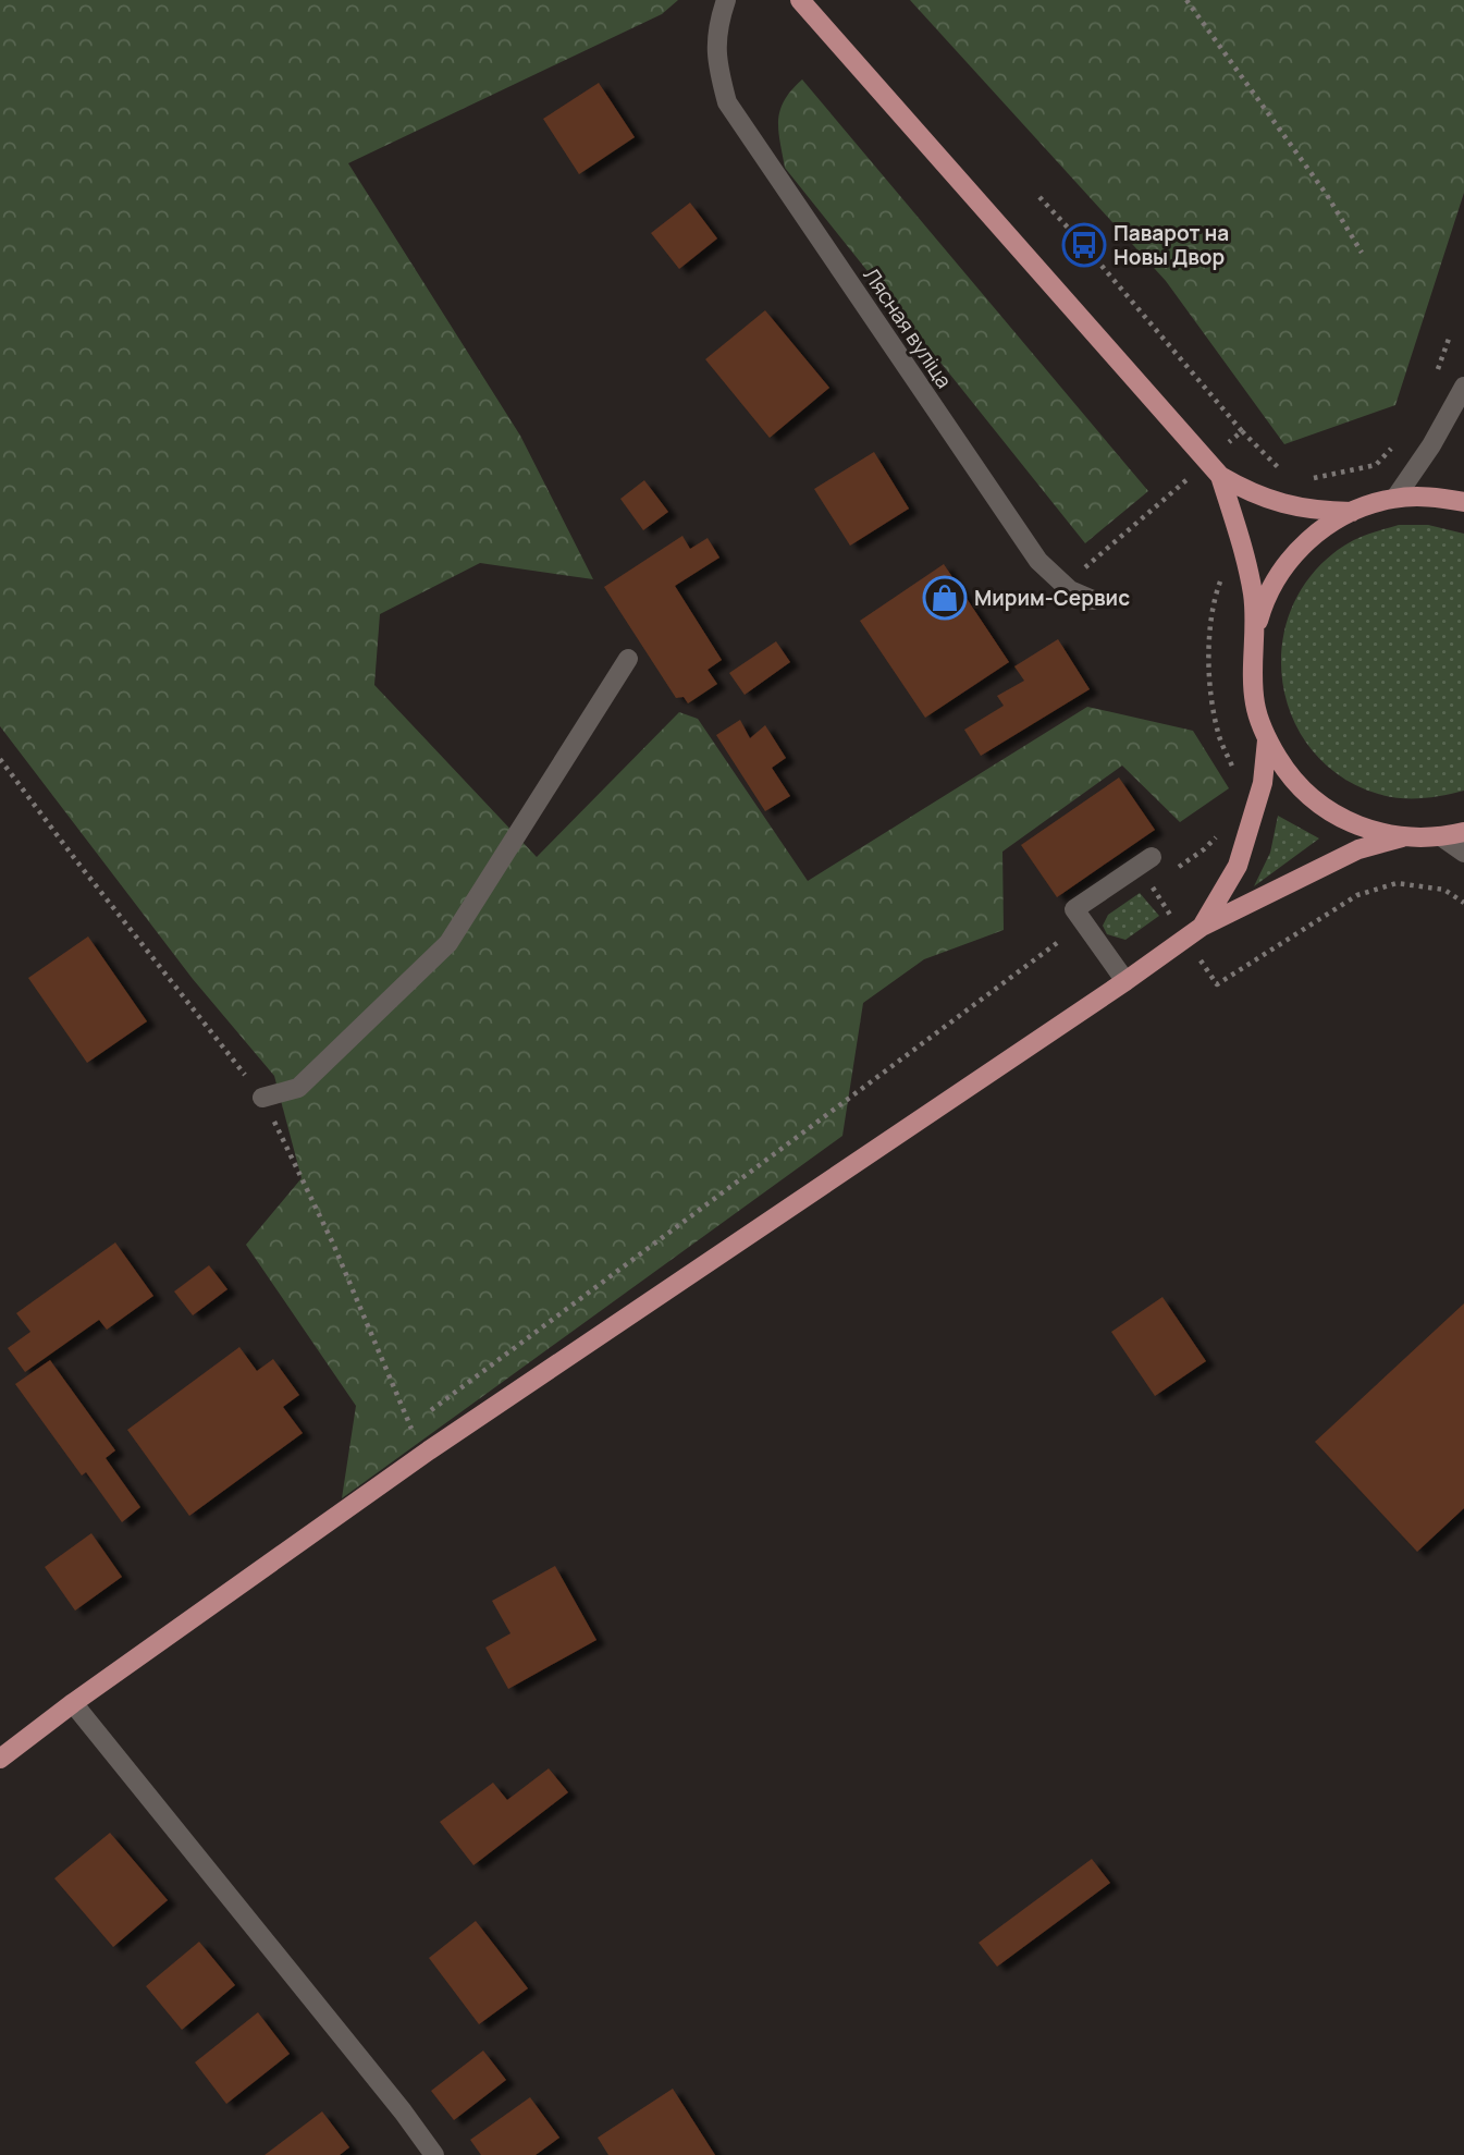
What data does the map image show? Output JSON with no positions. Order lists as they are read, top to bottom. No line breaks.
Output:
{"streets":{"street":["Лясная вуліца"]},"places":{"bus stop":["Паварот на Новы Двор"],"shop":["Мирим-Сервис"]}}
